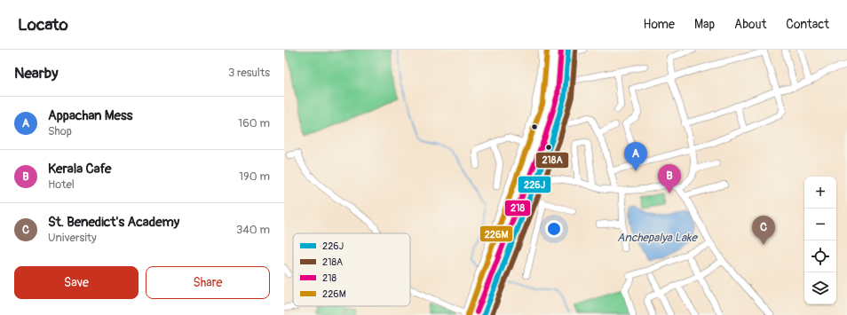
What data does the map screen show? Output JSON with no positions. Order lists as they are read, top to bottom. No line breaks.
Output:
{"water":["Anchepalya Lake"],"lines":["transit line 226J","transit line 218","transit line 226M","transit line 218A"],"legend":["226J","218A","218","226M"],"page":{"header":"Locato","nav":["Home","Map","About","Contact"],"heading":["Nearby","3 results"],"list":[{"mark":"A","name":"Appachan Mess","note":"Shop","value":"160 m"},{"mark":"B","name":"Kerala Cafe","note":"Hotel","value":"190 m"},{"mark":"C","name":"St. Benedict's Academy","note":"University","value":"340 m"}],"pins":["A","B","C"],"map_buttons":["+","−"],"buttons":["Save","Share"]}}
